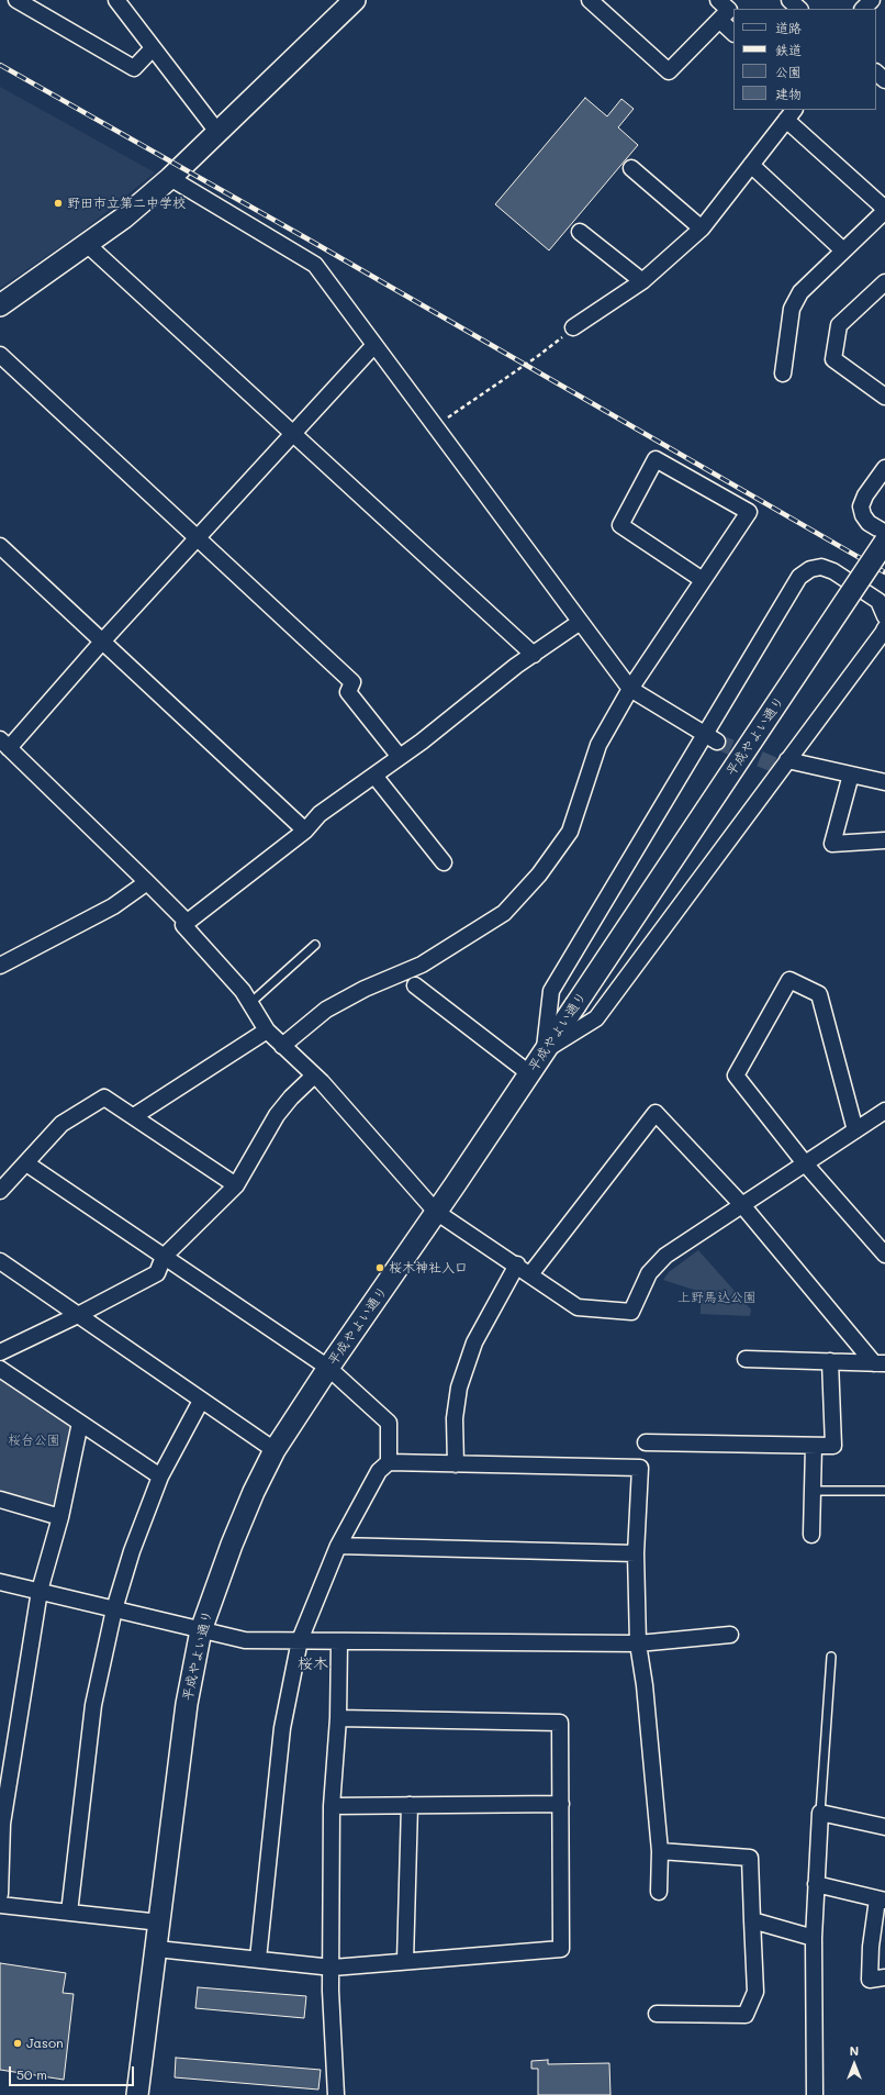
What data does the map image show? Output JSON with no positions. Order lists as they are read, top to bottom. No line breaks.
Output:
{"streets":{"street":["平成やよい通り"]},"districts":["桜木"],"parks":["上野馬込公園","桜台公園"],"places":["野田市立第二中学校","桜木神社入口","Jason"],"legend":["道路","鉄道","公園","建物"],"scale_bar":"50 m","north":"top"}
